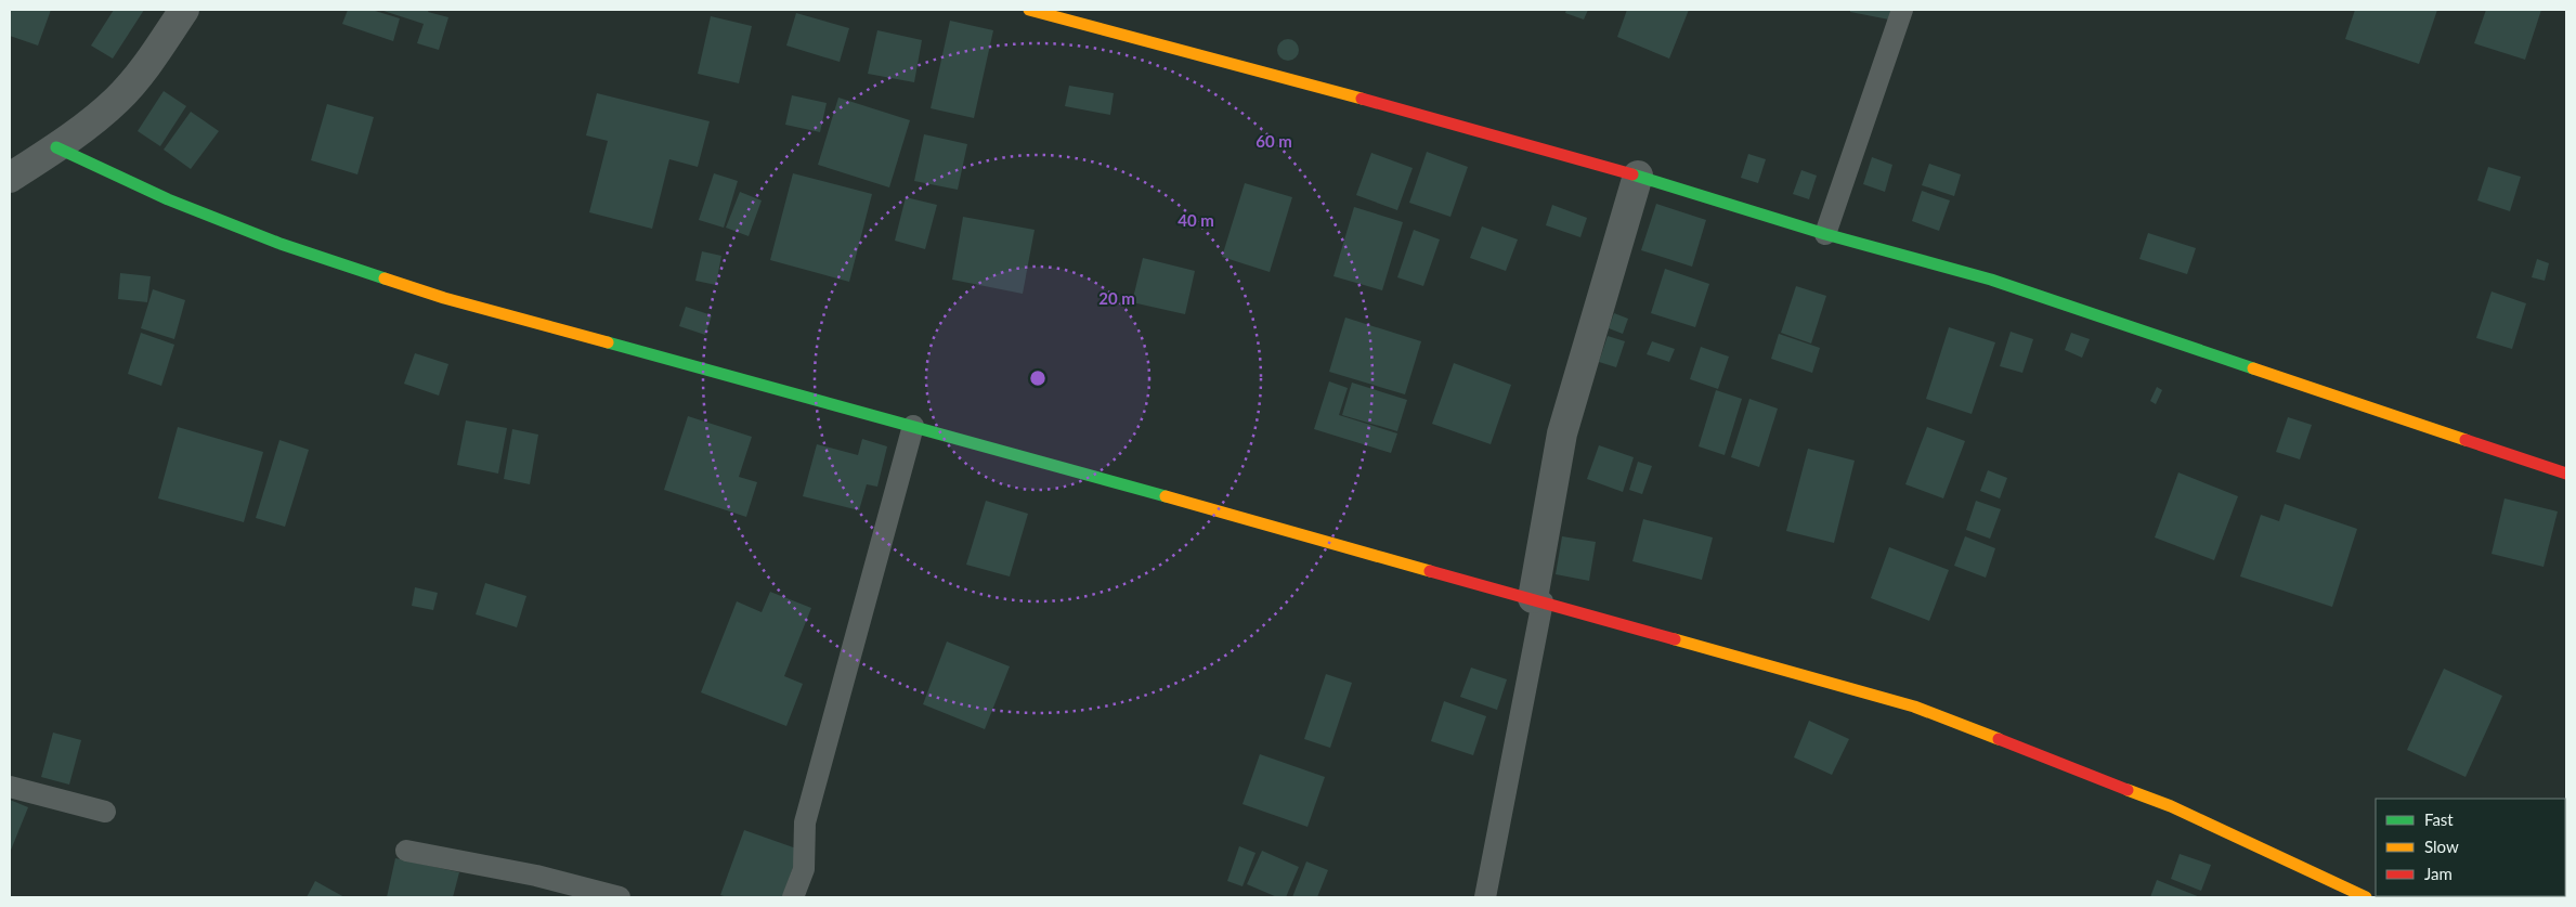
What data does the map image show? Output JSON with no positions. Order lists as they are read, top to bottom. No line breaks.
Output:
{"legend":["Fast","Slow","Jam"],"rings":["60 m","40 m","20 m"]}
